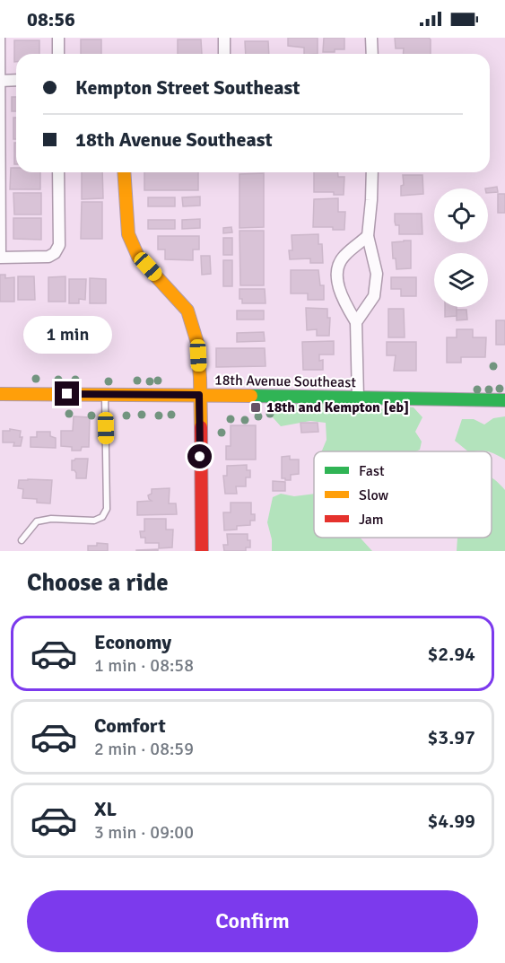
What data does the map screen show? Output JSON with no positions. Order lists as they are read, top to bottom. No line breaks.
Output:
{"streets":{"street":["18th Avenue Southeast"]},"places":{"transit":["18th and Kempton [eb]"]},"legend":["Fast","Slow","Jam"],"page":{"status":"08:56","banner":["Kempton Street Southeast","18th Avenue Southeast"],"bubble":"1 min","heading":"Choose a ride","list":[{"name":"Economy","note":"1 min · 08:58","value":"$2.94"},{"name":"Comfort","note":"2 min · 08:59","value":"$3.97"},{"name":"XL","note":"3 min · 09:00","value":"$4.99"}],"buttons":"Confirm"}}
